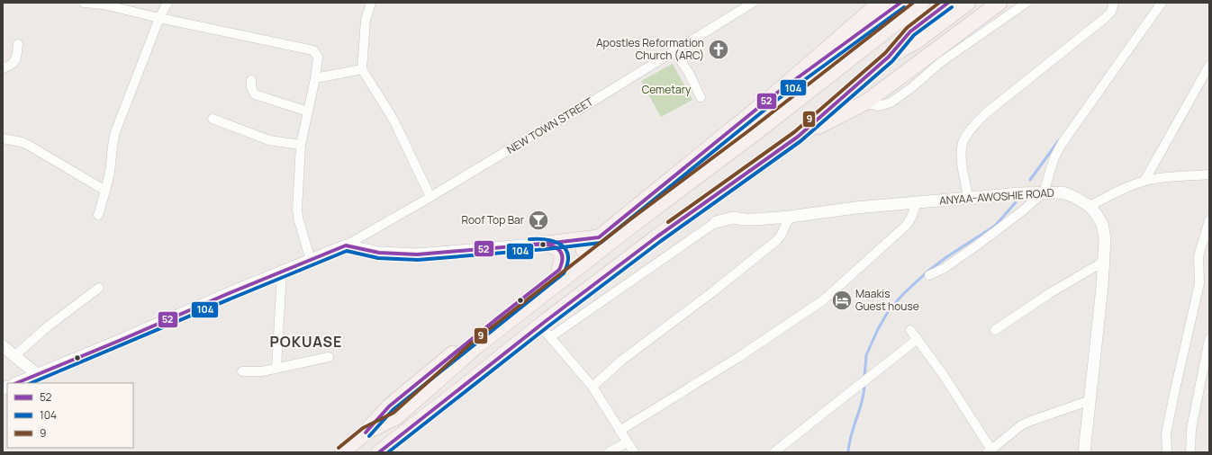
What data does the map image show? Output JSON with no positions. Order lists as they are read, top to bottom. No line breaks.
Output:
{"streets":{"street":["NEW TOWN STREET","ANYAA-AWOSHIE ROAD"]},"districts":["POKUASE"],"parks":["Cemetary"],"places":{"church":["Apostles Reformation Church (ARC)"],"bar":["Roof Top Bar"],"hotel":["Maakis Guest house"]},"lines":["transit line 52","transit line 9","transit line 104"],"legend":["52","104","9"]}
